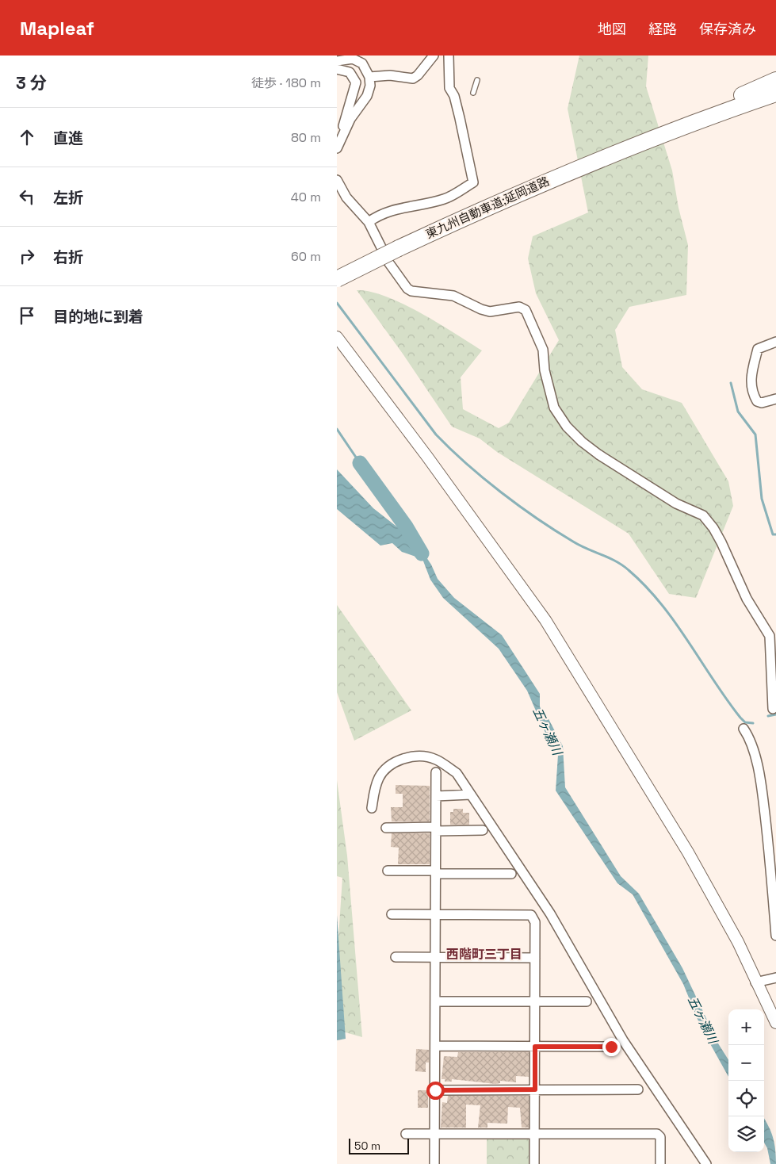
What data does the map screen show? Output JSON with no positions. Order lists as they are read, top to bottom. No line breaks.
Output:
{"streets":{"highway":["東九州自動車道;延岡道路"]},"districts":["西階町三丁目"],"water":["五ヶ瀬川"],"scale_bar":"50 m","page":{"header":"Mapleaf","nav":["地図","経路","保存済み"],"heading":["3 分","徒歩 · 180 m"],"list":[["直進","80 m"],["左折","40 m"],["右折","60 m"],"目的地に到着"],"map_buttons":["+","−"],"scale":"50 m"}}
